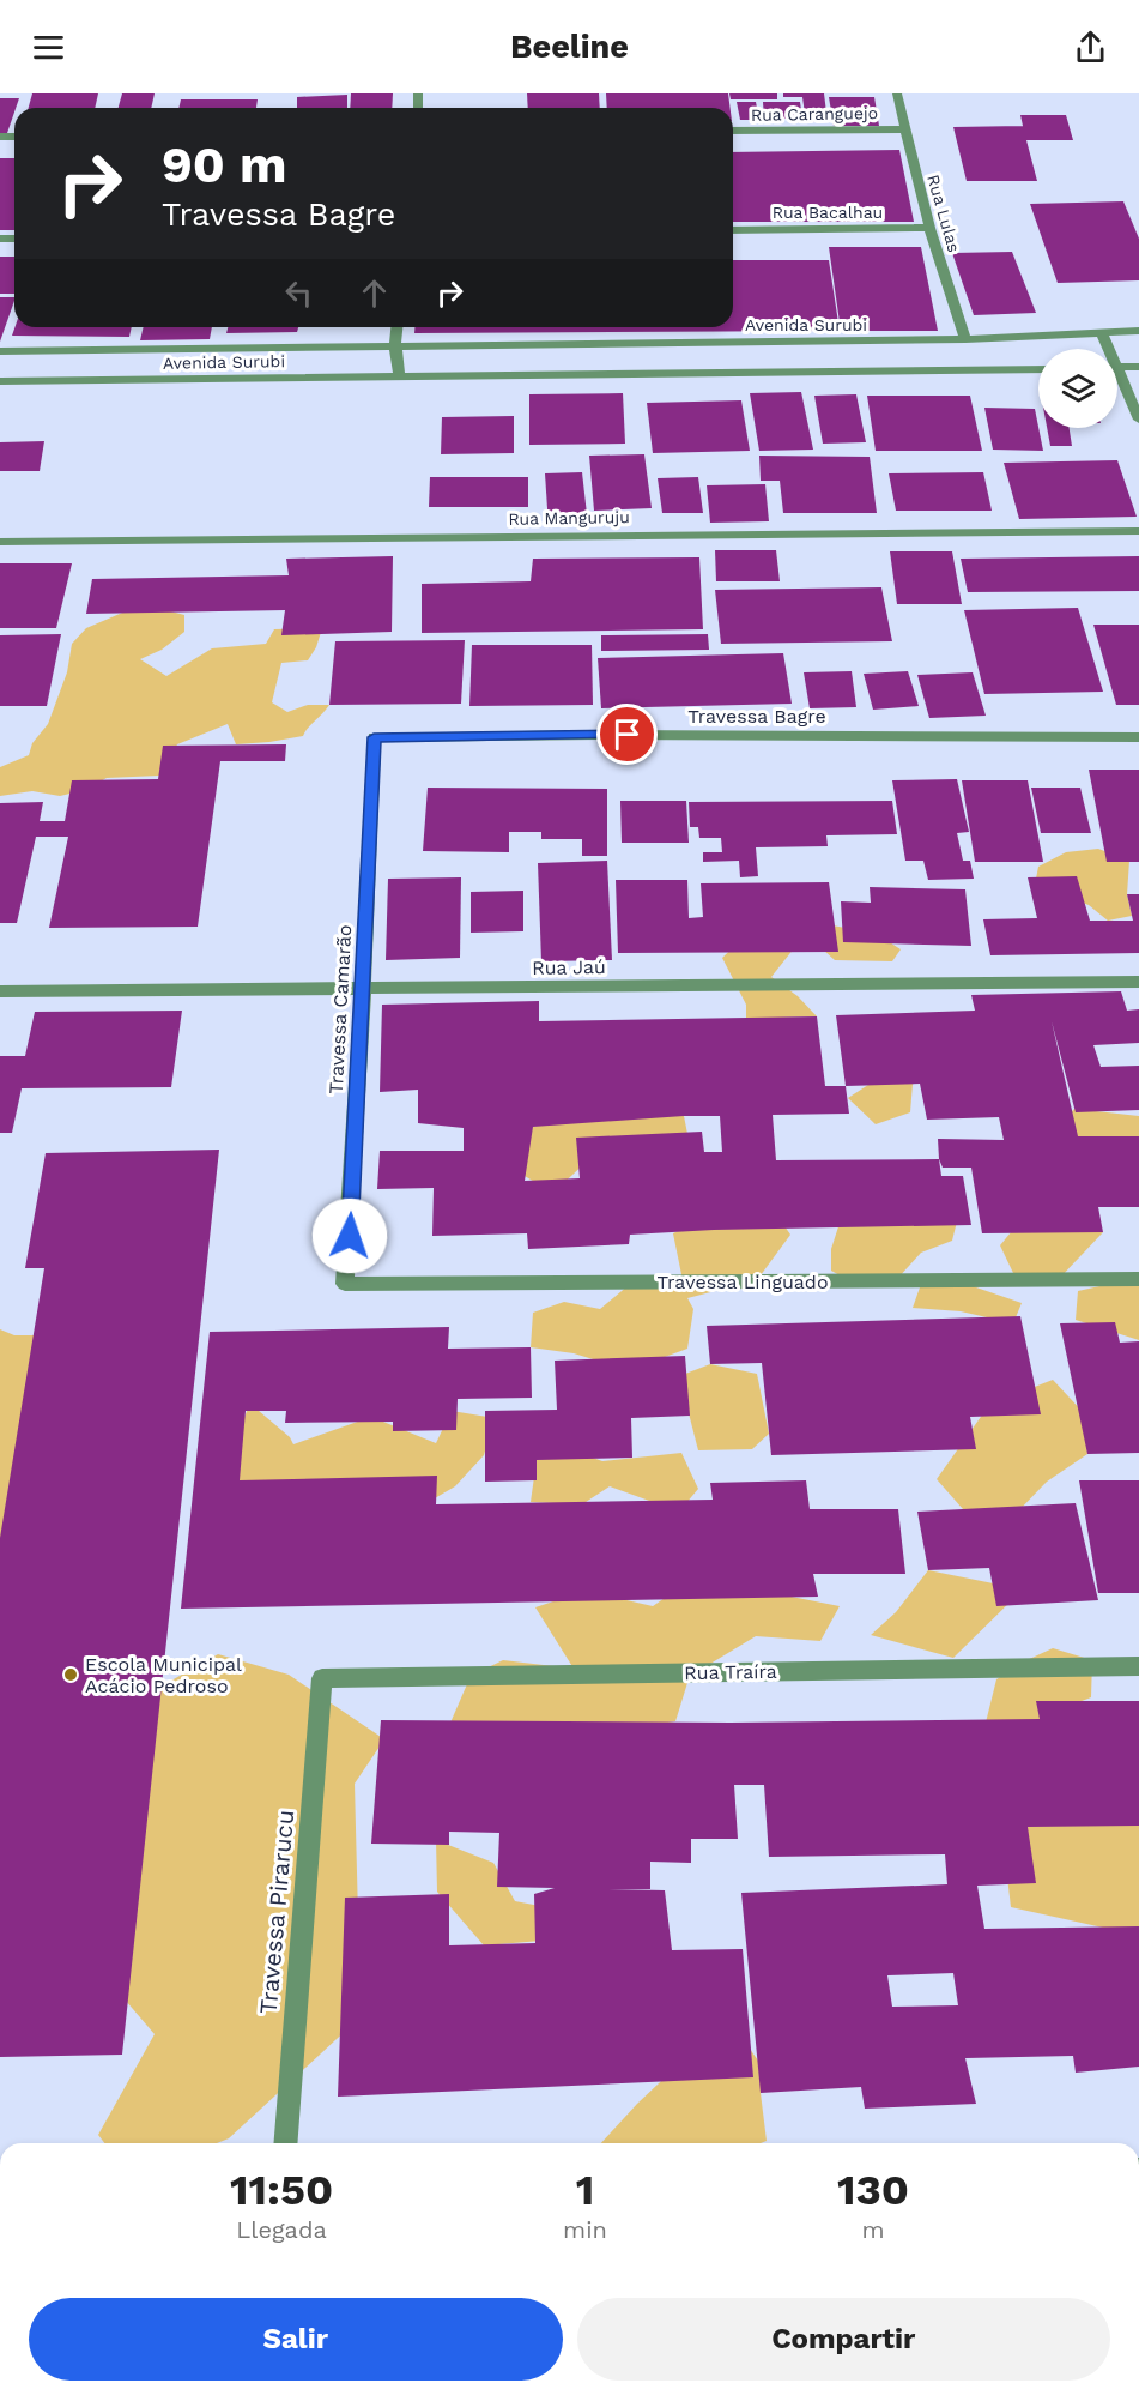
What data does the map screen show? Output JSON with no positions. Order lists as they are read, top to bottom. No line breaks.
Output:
{"streets":{"street":["Rua Caranguejo","Rua Bacalhau","Rua Lulas","Avenida Surubi","Rua Manguruju","Travessa Bagre","Rua Jaú","Travessa Camarão","Travessa Linguado","Rua Traíra","Travessa Pirarucu"]},"crossings":[["Rua Caranguejo","Rua Lulas"],["Rua Bacalhau","Rua Lulas"],["Rua Lulas","Avenida Surubi"],["Travessa Bagre","Travessa Camarão"],["Rua Jaú","Travessa Camarão"],["Travessa Camarão","Travessa Linguado"],["Rua Traíra","Travessa Pirarucu"]],"places":["Escola Municipal Acácio Pedroso"],"page":{"header":"Beeline","turn":["90 m","Travessa Bagre"],"eta":["11:50","Llegada","1","min","130","m"],"buttons":["Salir","Compartir"]}}
